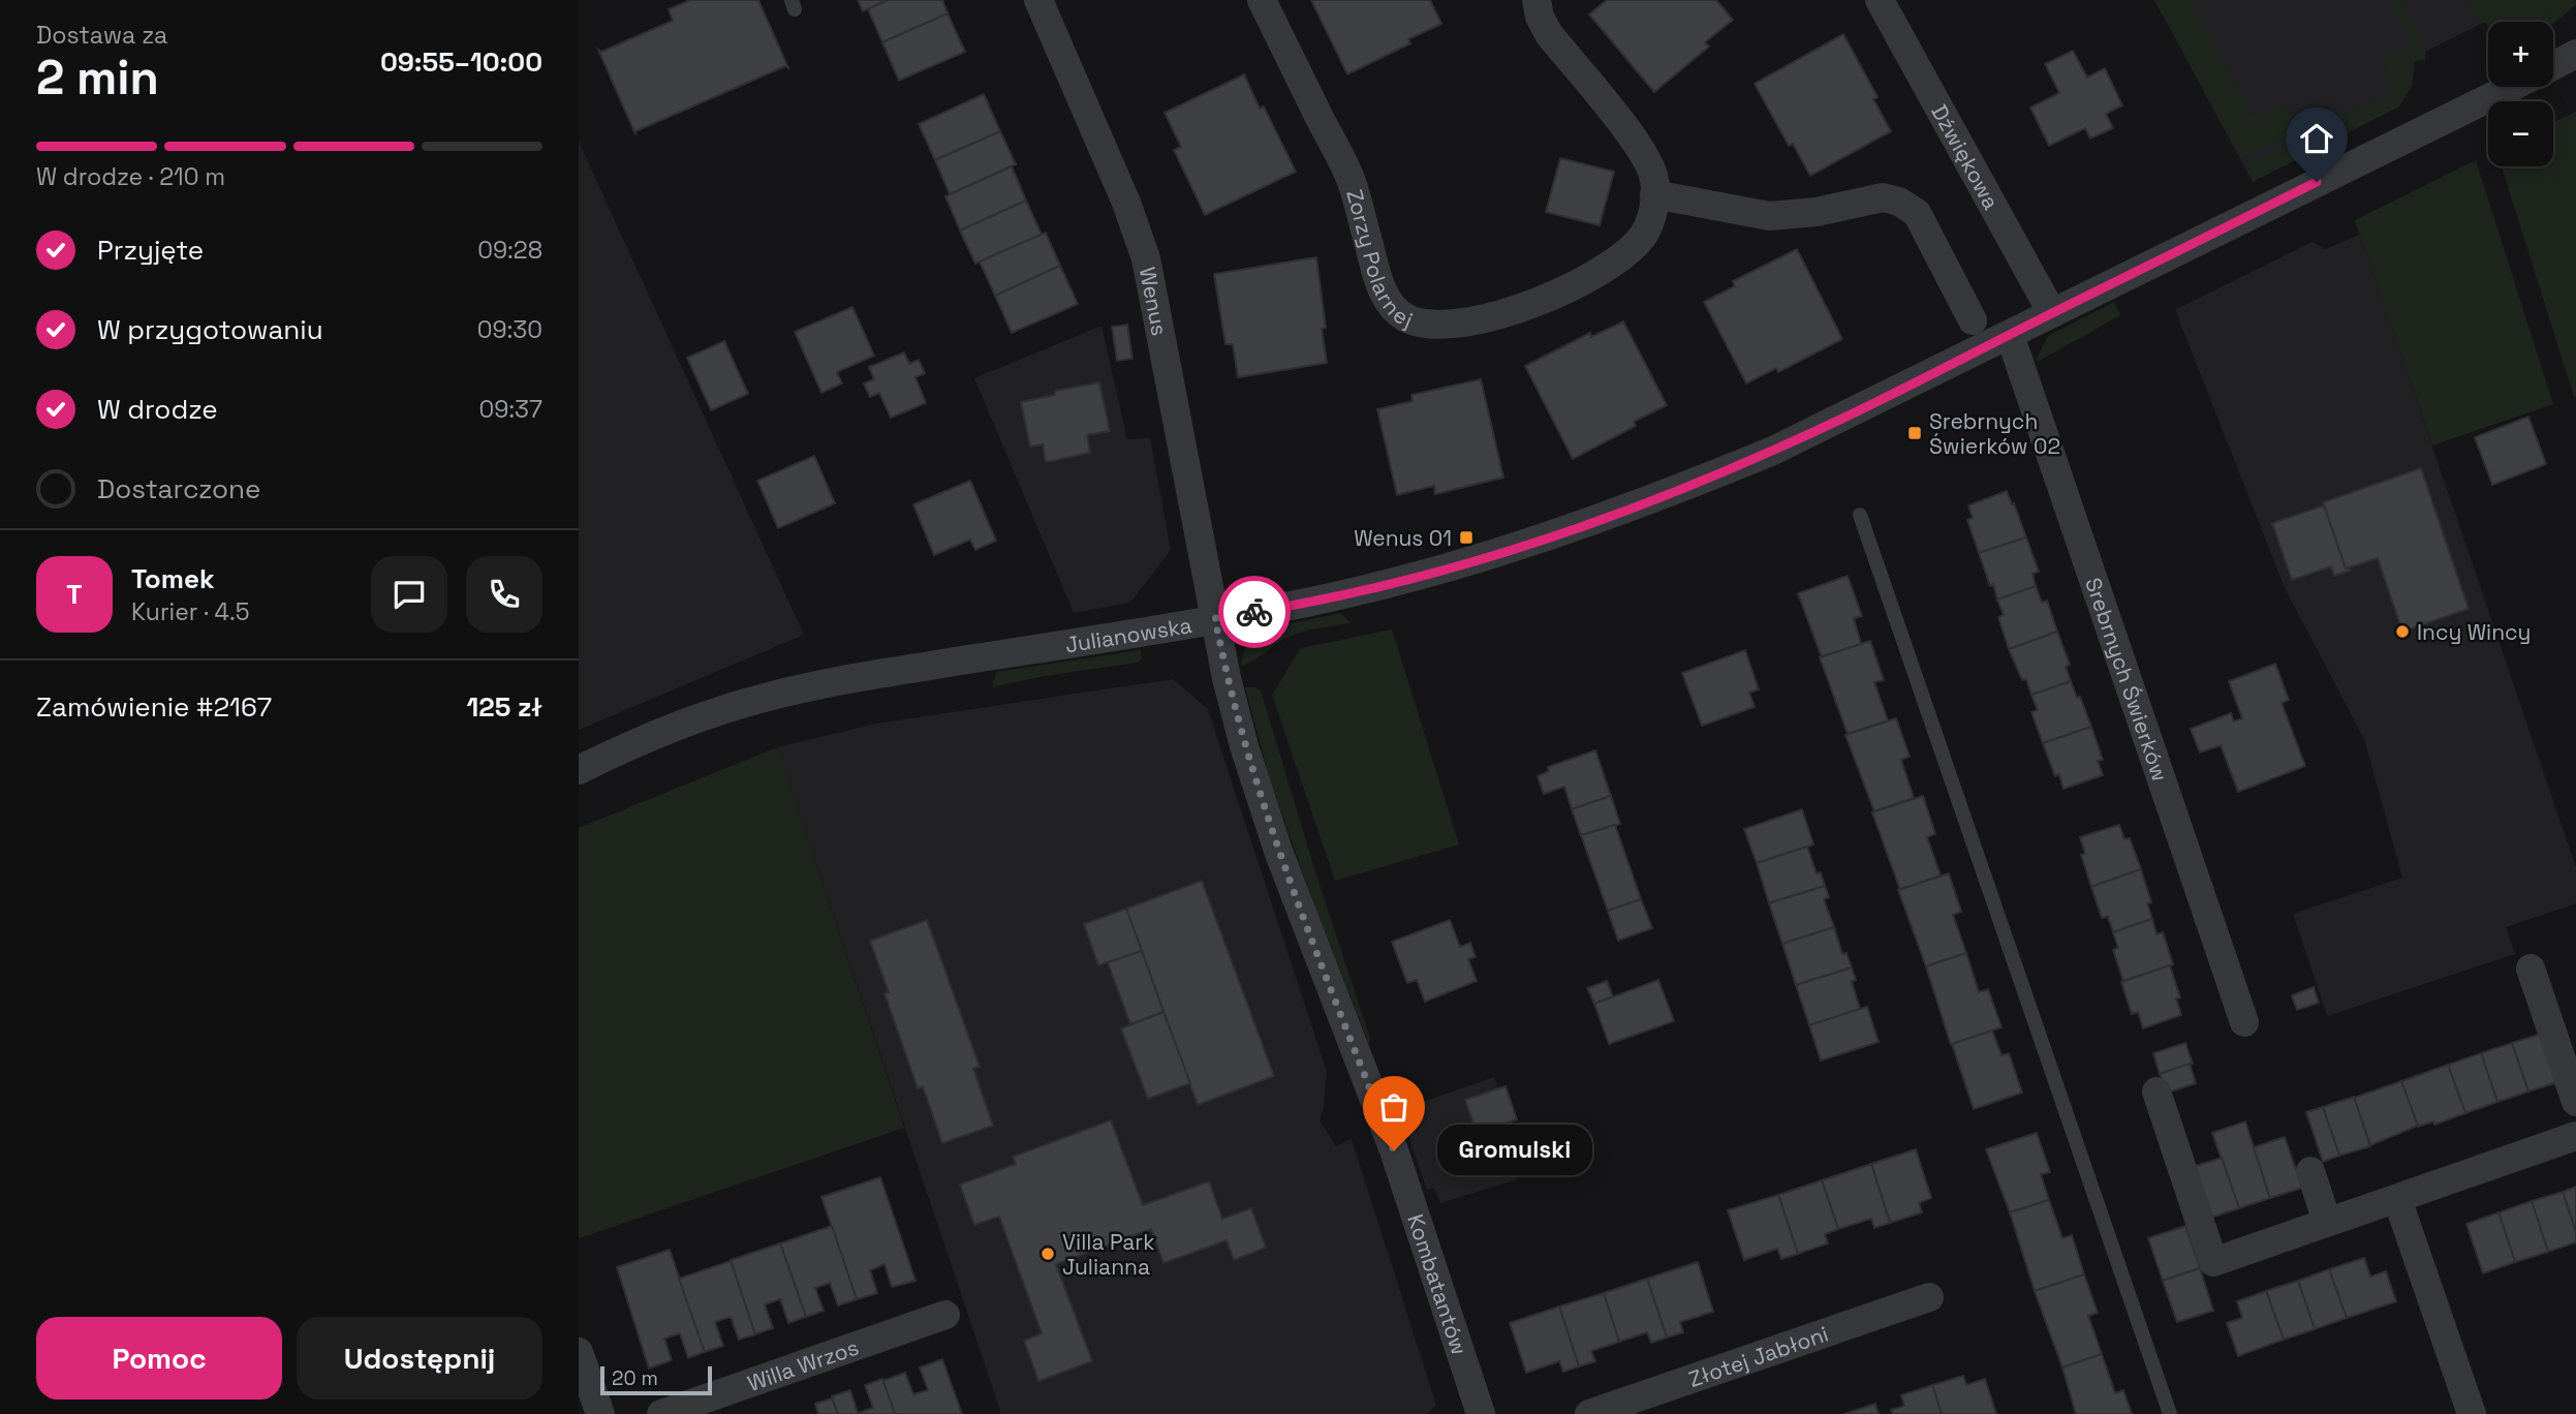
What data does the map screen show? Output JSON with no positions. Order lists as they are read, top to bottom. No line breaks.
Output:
{"streets":{"street":["Dźwiękowa","Zorzy Polarnej","Wenus","Julianowska","Srebrnych Świerków","Kombatantów","Złotej Jabłoni","Willa Wrzos"]},"crossings":[["Dźwiękowa","Julianowska"],["Wenus","Julianowska"],["Wenus","Kombatantów"],["Julianowska","Srebrnych Świerków"],["Julianowska","Kombatantów"]],"places":{"transit":["Srebrnych Świerków 02","Wenus 01"],"other":["Incy Wincy","Gromulski","Villa Park Julianna"]},"scale_bar":"20 m","page":{"heading":["2 min","Dostawa za","09:55–10:00"],"panel":["Tomek","Kurier · 4.5","Zamówienie #2167","125 zł"],"map_buttons":["+","−"],"bar":"W drodze · 210 m","list":[["Przyjęte","09:28"],["W przygotowaniu","09:30"],["W drodze","09:37"],"Dostarczone"],"round":"T","bubble":"Gromulski","buttons":["Pomoc","Udostępnij"],"scale":"20 m"}}
